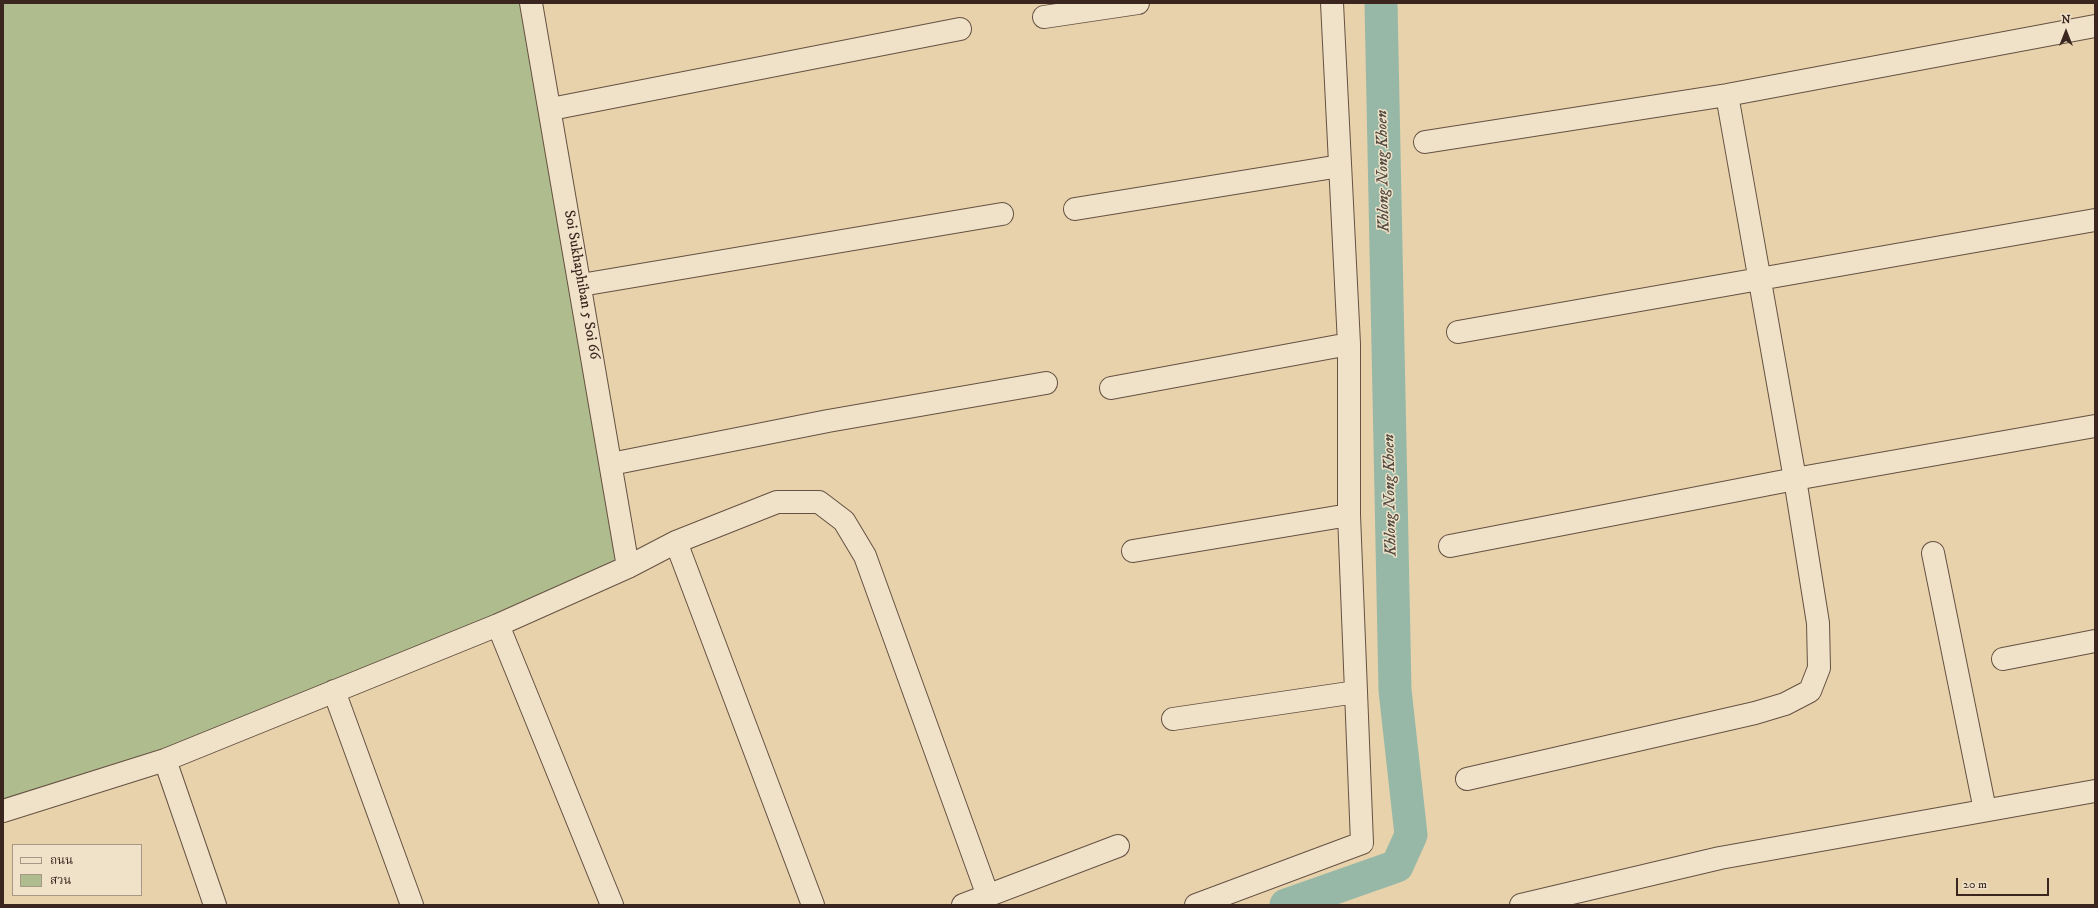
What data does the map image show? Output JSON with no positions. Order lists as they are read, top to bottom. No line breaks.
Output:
{"streets":{"street":["Soi Sukhaphiban 5 Soi 66"]},"water":["Khlong Nong Khoen"],"legend":["ถนน","สวน"],"scale_bar":"20 m","north":"top"}
